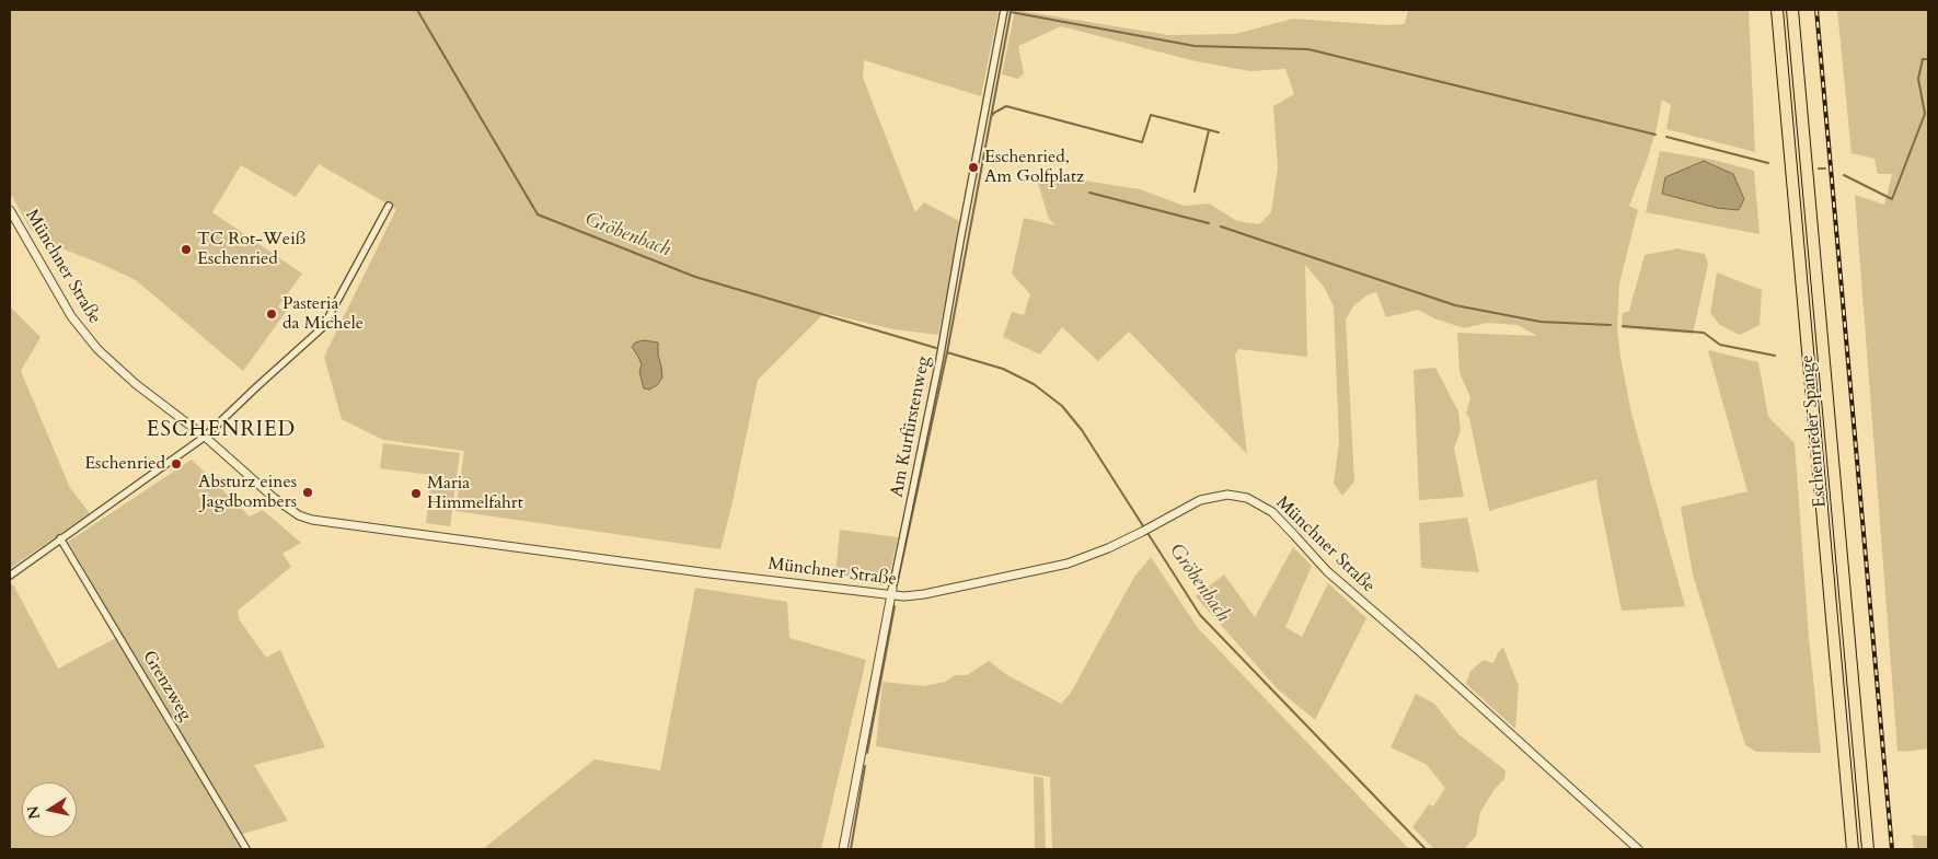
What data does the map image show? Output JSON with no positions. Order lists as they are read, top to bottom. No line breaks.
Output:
{"streets":{"highway":["Eschenrieder Spange"],"street":["Münchner Straße","Am Kurfürstenweg","Grenzweg"]},"crossings":[["Münchner Straße","Am Kurfürstenweg"]],"districts":["ESCHENRIED"],"water":["Gröbenbach"],"places":["Eschenried, Am Golfplatz","TC Rot-Weiß Eschenried","Pasteria da Michele","Eschenried","Absturz eines Jagdbombers","Maria Himmelfahrt"],"north":"left"}
